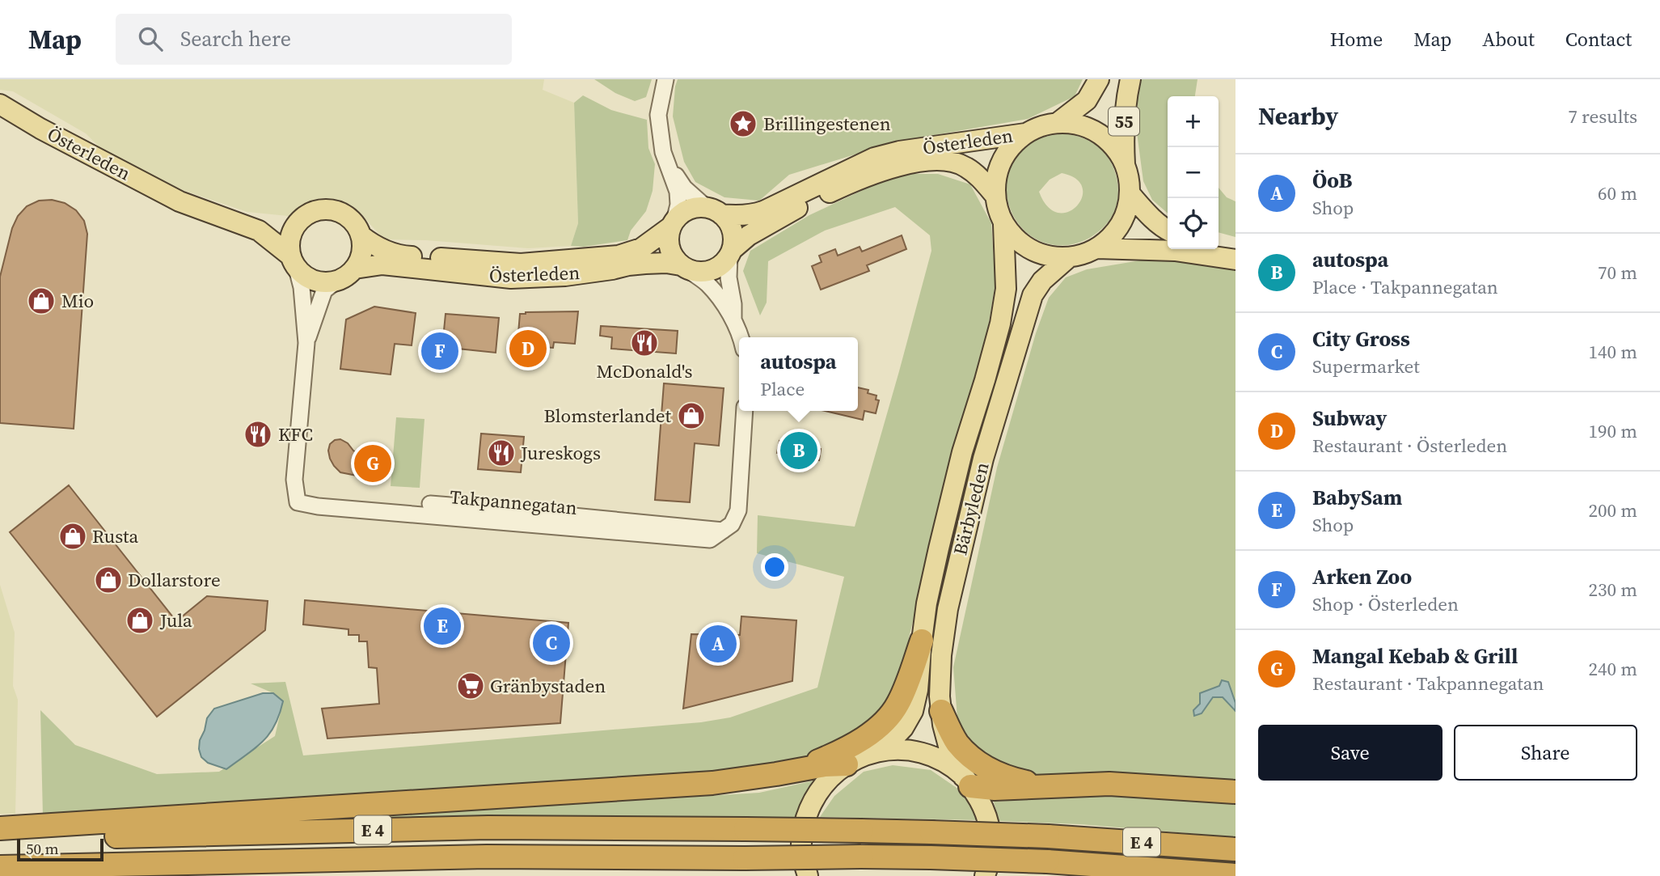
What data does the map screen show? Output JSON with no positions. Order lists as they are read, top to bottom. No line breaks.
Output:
{"streets":{"highway":["E 4"],"main road":["55","Österleden","Bärbyleden"],"street":["Takpannegatan"]},"crossings":[["55","Österleden"],["55","Bärbyleden"],["Österleden","Takpannegatan"],["Österleden","Bärbyleden"]],"places":{"place":["Brillingestenen"],"shop":["Mio","Blomsterlandet","Rusta","Dollarstore","Jula"],"restaurant":["McDonald's","KFC","Jureskogs"],"supermarket":["Gränbystaden"]},"scale_bar":"50 m","page":{"header":"Map","search":"Search here","nav":["Home","Map","About","Contact"],"heading":["Nearby","7 results"],"map_buttons":["+","−"],"list":[{"mark":"A","name":"ÖoB","note":"Shop","value":"60 m"},{"mark":"B","name":"autospa","note":"Place · Takpannegatan","value":"70 m"},{"mark":"C","name":"City Gross","note":"Supermarket","value":"140 m"},{"mark":"D","name":"Subway","note":"Restaurant · Österleden","value":"190 m"},{"mark":"E","name":"BabySam","note":"Shop","value":"200 m"},{"mark":"F","name":"Arken Zoo","note":"Shop · Österleden","value":"230 m"},{"mark":"G","name":"Mangal Kebab & Grill","note":"Restaurant · Takpannegatan","value":"240 m"}],"pins":["D","F","B","G","E","C","A"],"popup":["autospa","Place"],"buttons":["Save","Share"],"scale":"50 m"}}
